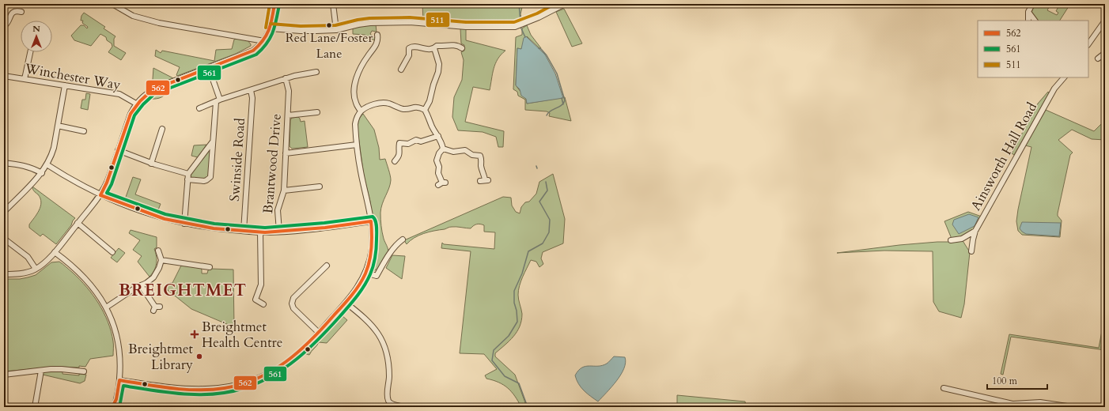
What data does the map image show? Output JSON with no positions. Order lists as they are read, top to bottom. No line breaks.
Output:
{"streets":{"street":["Winchester Way","Ainsworth Hall Road","Swinside Road","Brantwood Drive"]},"districts":["BREIGHTMET"],"places":{"other":["Red Lane/Foster Lane","Breightmet Library"],"health":["Breightmet Health Centre"]},"lines":["transit line 562","transit line 511","transit line 561"],"legend":["562","561","511"],"scale_bar":"100 m","north":"top"}
